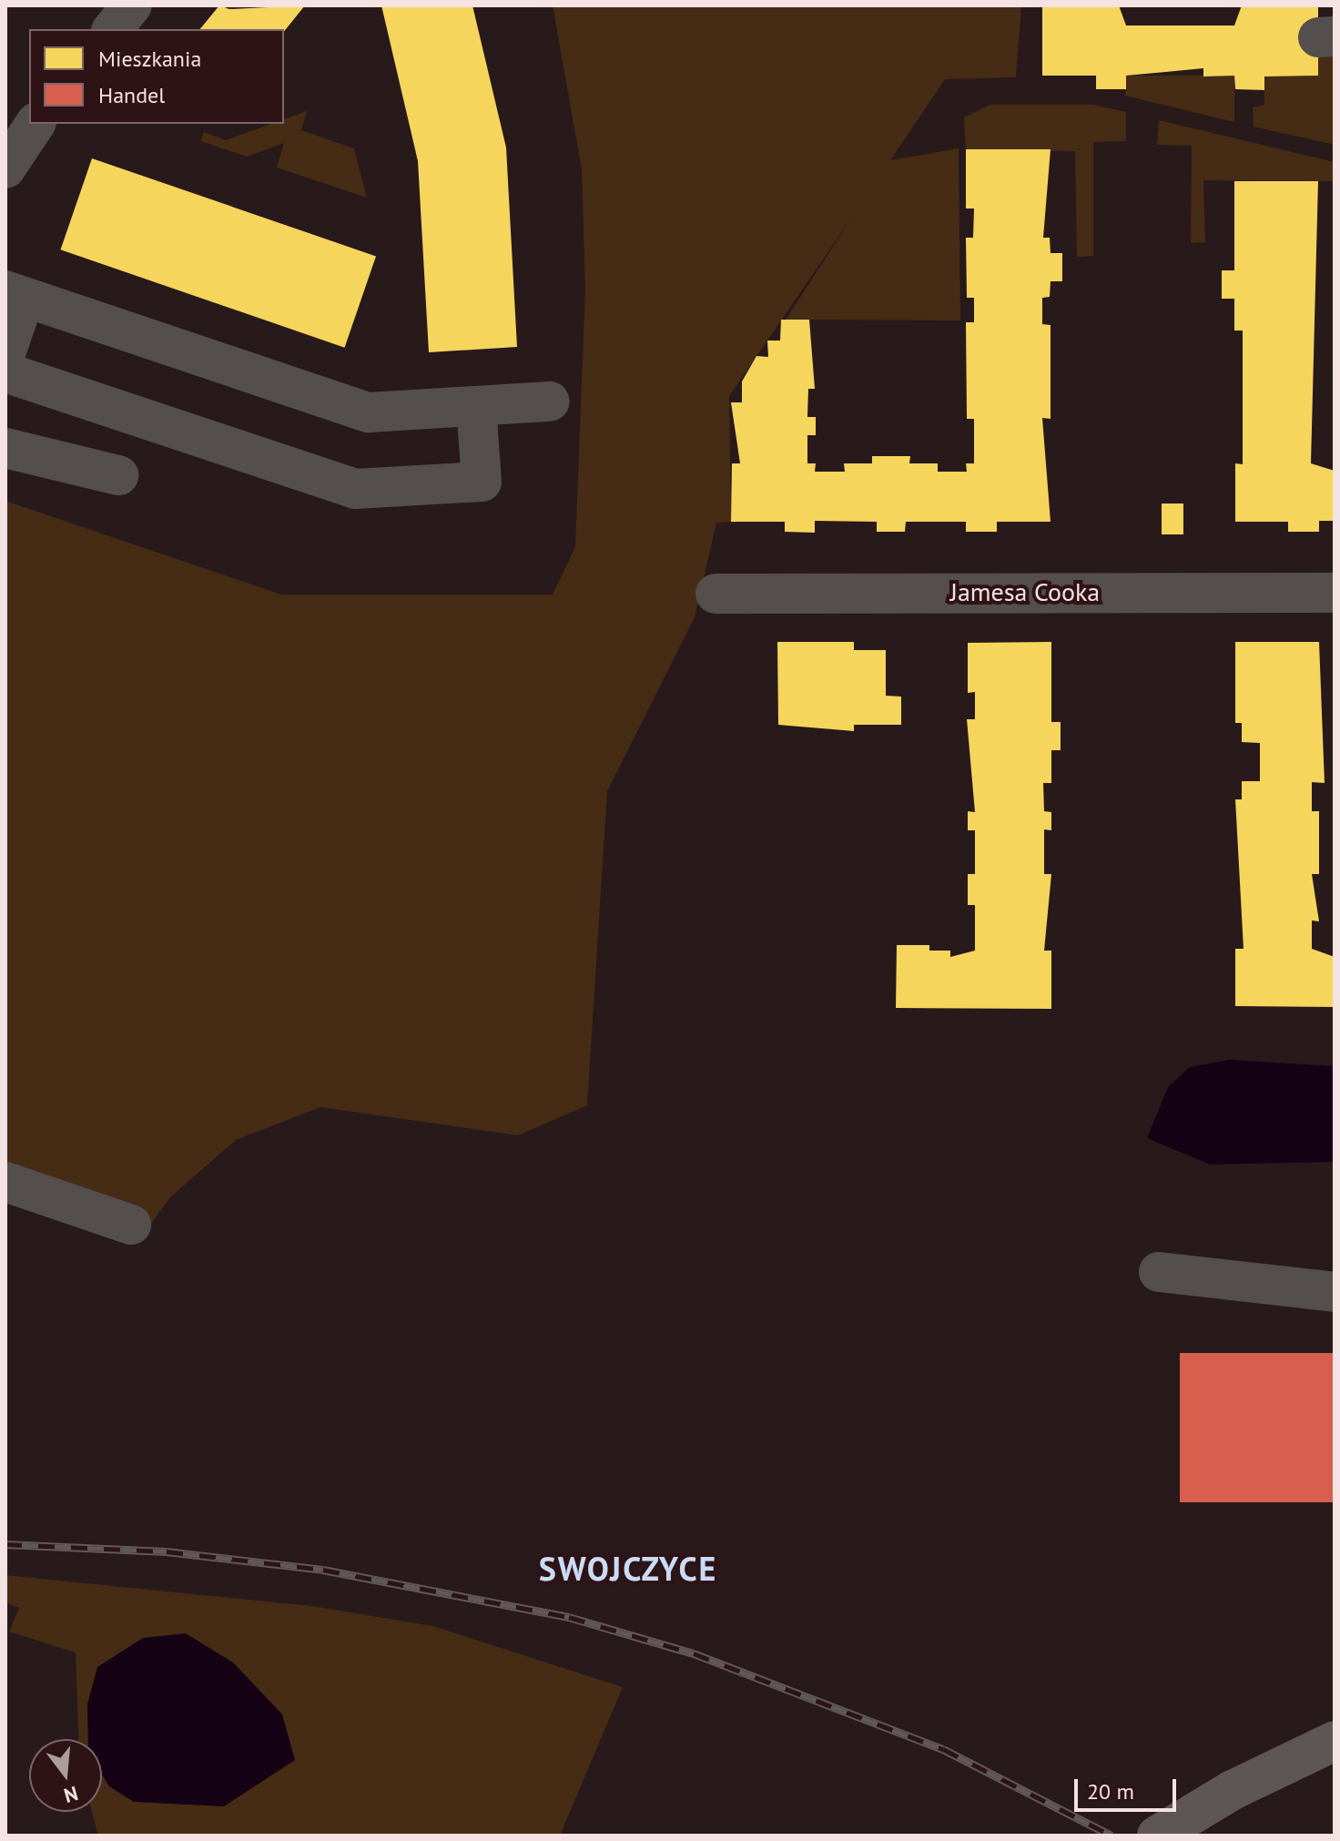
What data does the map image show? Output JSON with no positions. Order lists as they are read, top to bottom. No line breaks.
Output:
{"streets":{"street":["Jamesa Cooka"]},"districts":["SWOJCZYCE"],"legend":["Mieszkania","Handel"],"scale_bar":"20 m","north":"bottom"}
